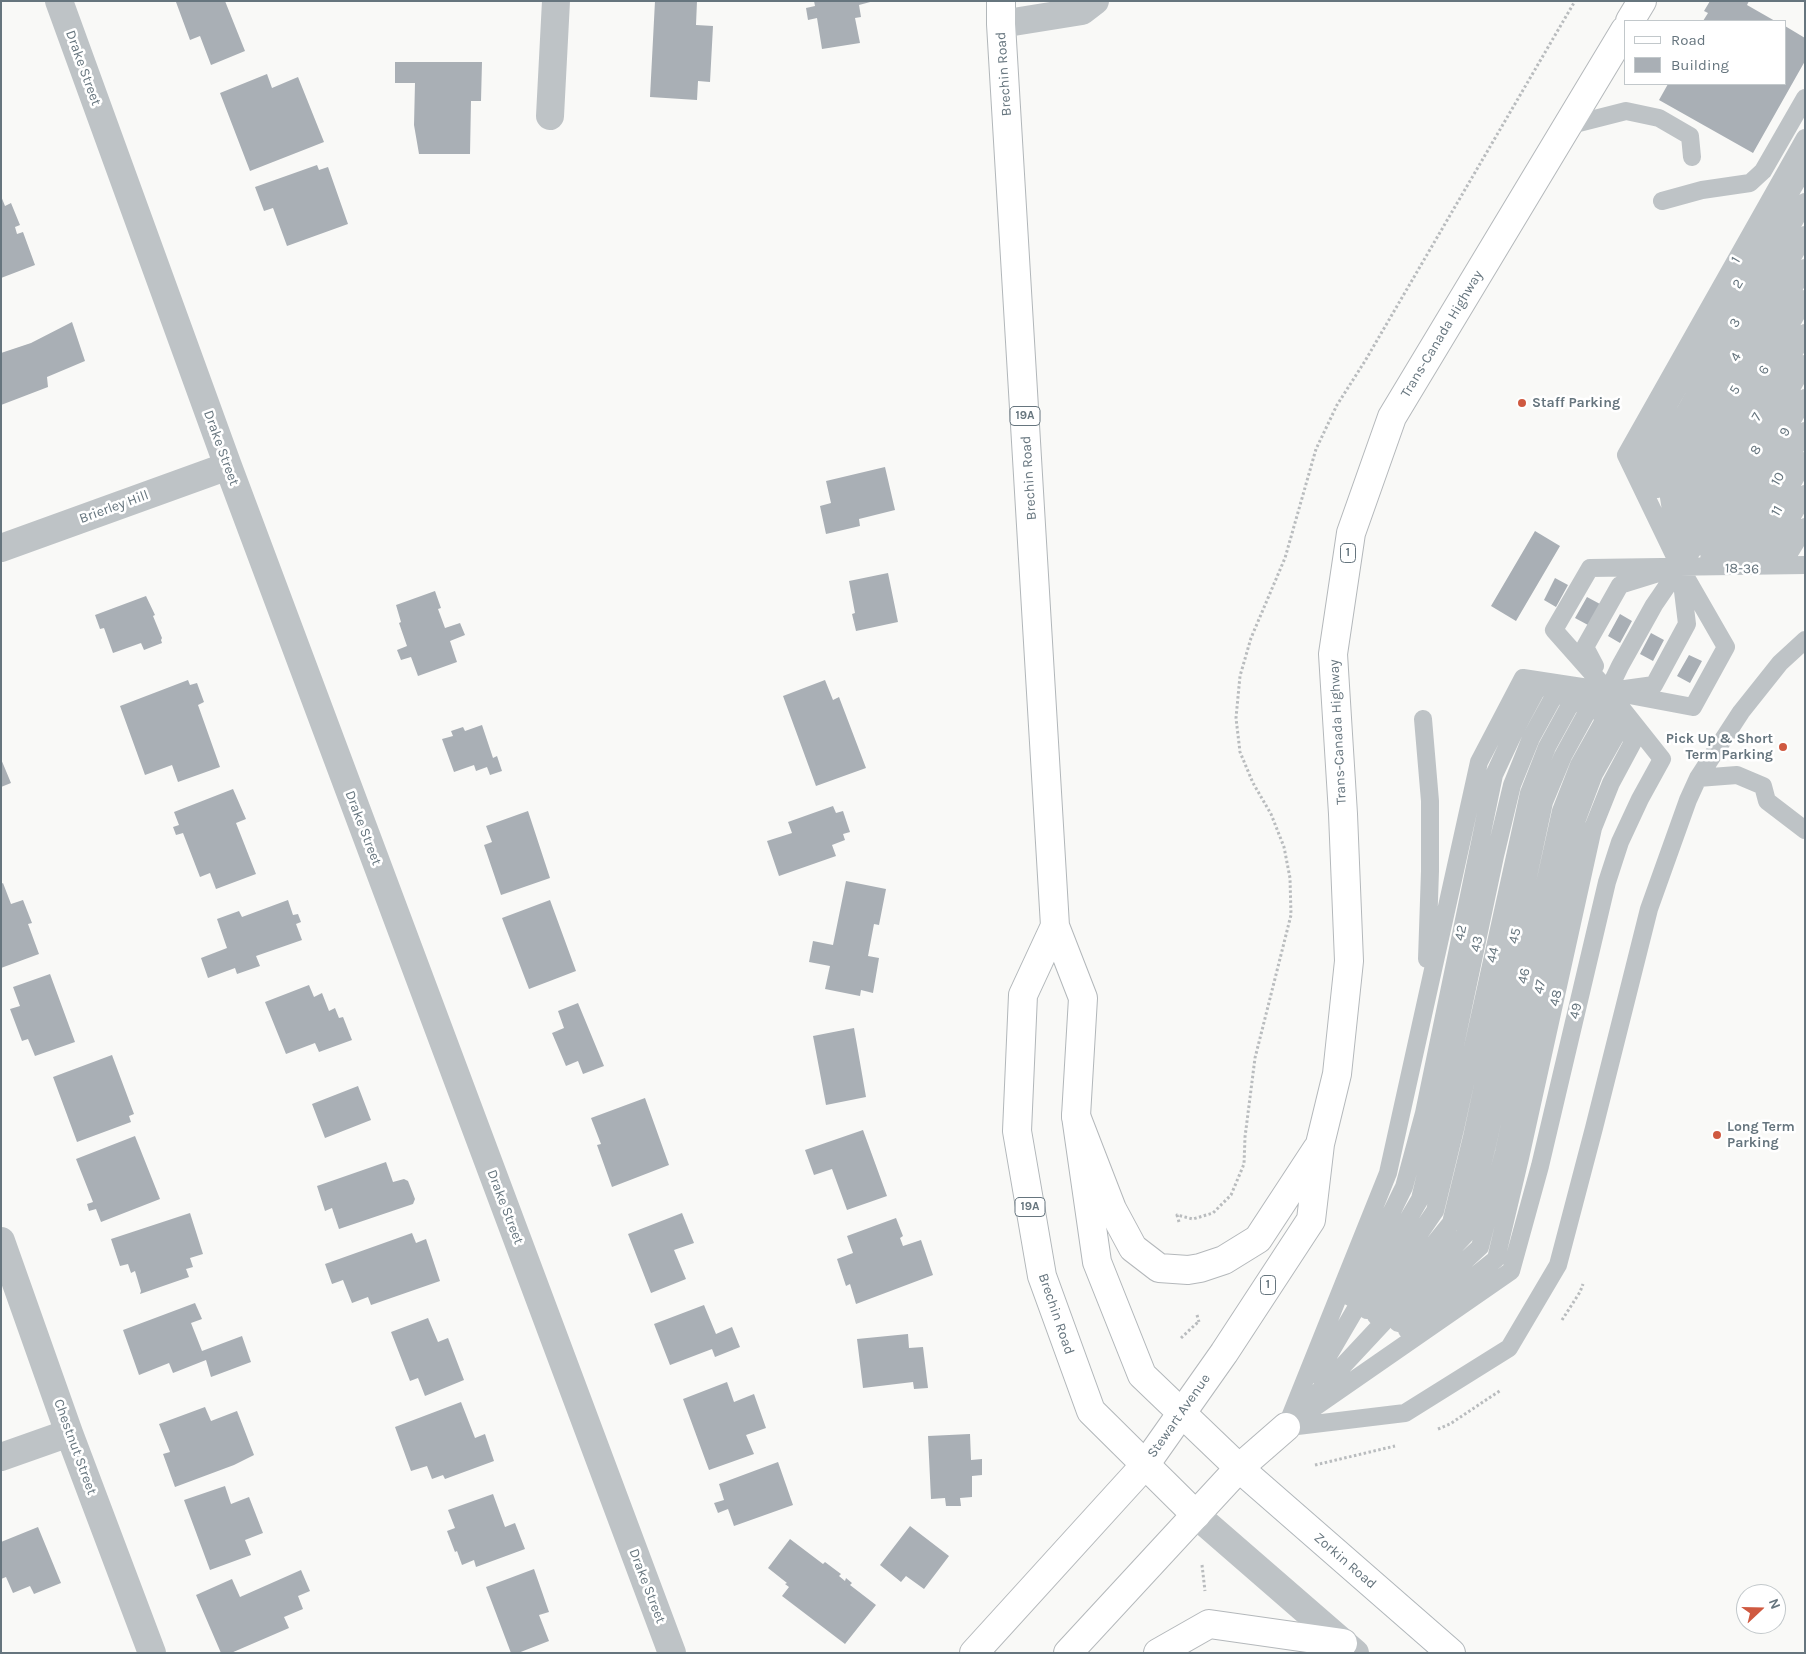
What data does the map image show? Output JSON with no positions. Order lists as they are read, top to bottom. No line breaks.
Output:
{"streets":{"main road":["Brechin Road","1","Trans-Canada Highway","19A","Stewart Avenue","Zorkin Road"],"street":["Drake Street","Brierley Hill","Chestnut Street"],"lane":["2","3","4","6","5","7","9","8","10","11","42","45","43","44","46","47","48","49"]},"crossings":[["Drake Street","Brierley Hill"],["Brechin Road","Stewart Avenue"],["Brechin Road","Zorkin Road"],["1","2"],["1","3"],["2","3"],["Trans-Canada Highway","Stewart Avenue"],["4","6"],["4","5"],["4","7"],["4","9"],["4","8"],["4","10"],["4","11"],["6","5"],["6","7"],["6","9"],["6","8"],["6","10"],["6","11"],["5","7"],["5","9"],["5","8"],["5","10"],["5","11"],["7","9"],["7","8"],["7","10"],["7","11"],["9","8"],["9","10"],["9","11"],["8","10"],["8","11"],["10","11"],["42","45"],["42","43"],["42","44"],["42","46"],["42","47"],["42","48"],["42","49"],["45","43"],["45","44"],["45","46"],["45","47"],["45","48"],["45","49"],["43","44"],["43","46"],["43","47"],["43","48"],["43","49"],["44","46"],["44","47"],["44","48"],["44","49"],["46","47"],["46","48"],["46","49"],["47","48"],["47","49"],["48","49"]],"places":["Staff Parking","Pick Up & Short Term Parking","Long Term Parking"],"legend":["Road","Building"],"north":"right"}
